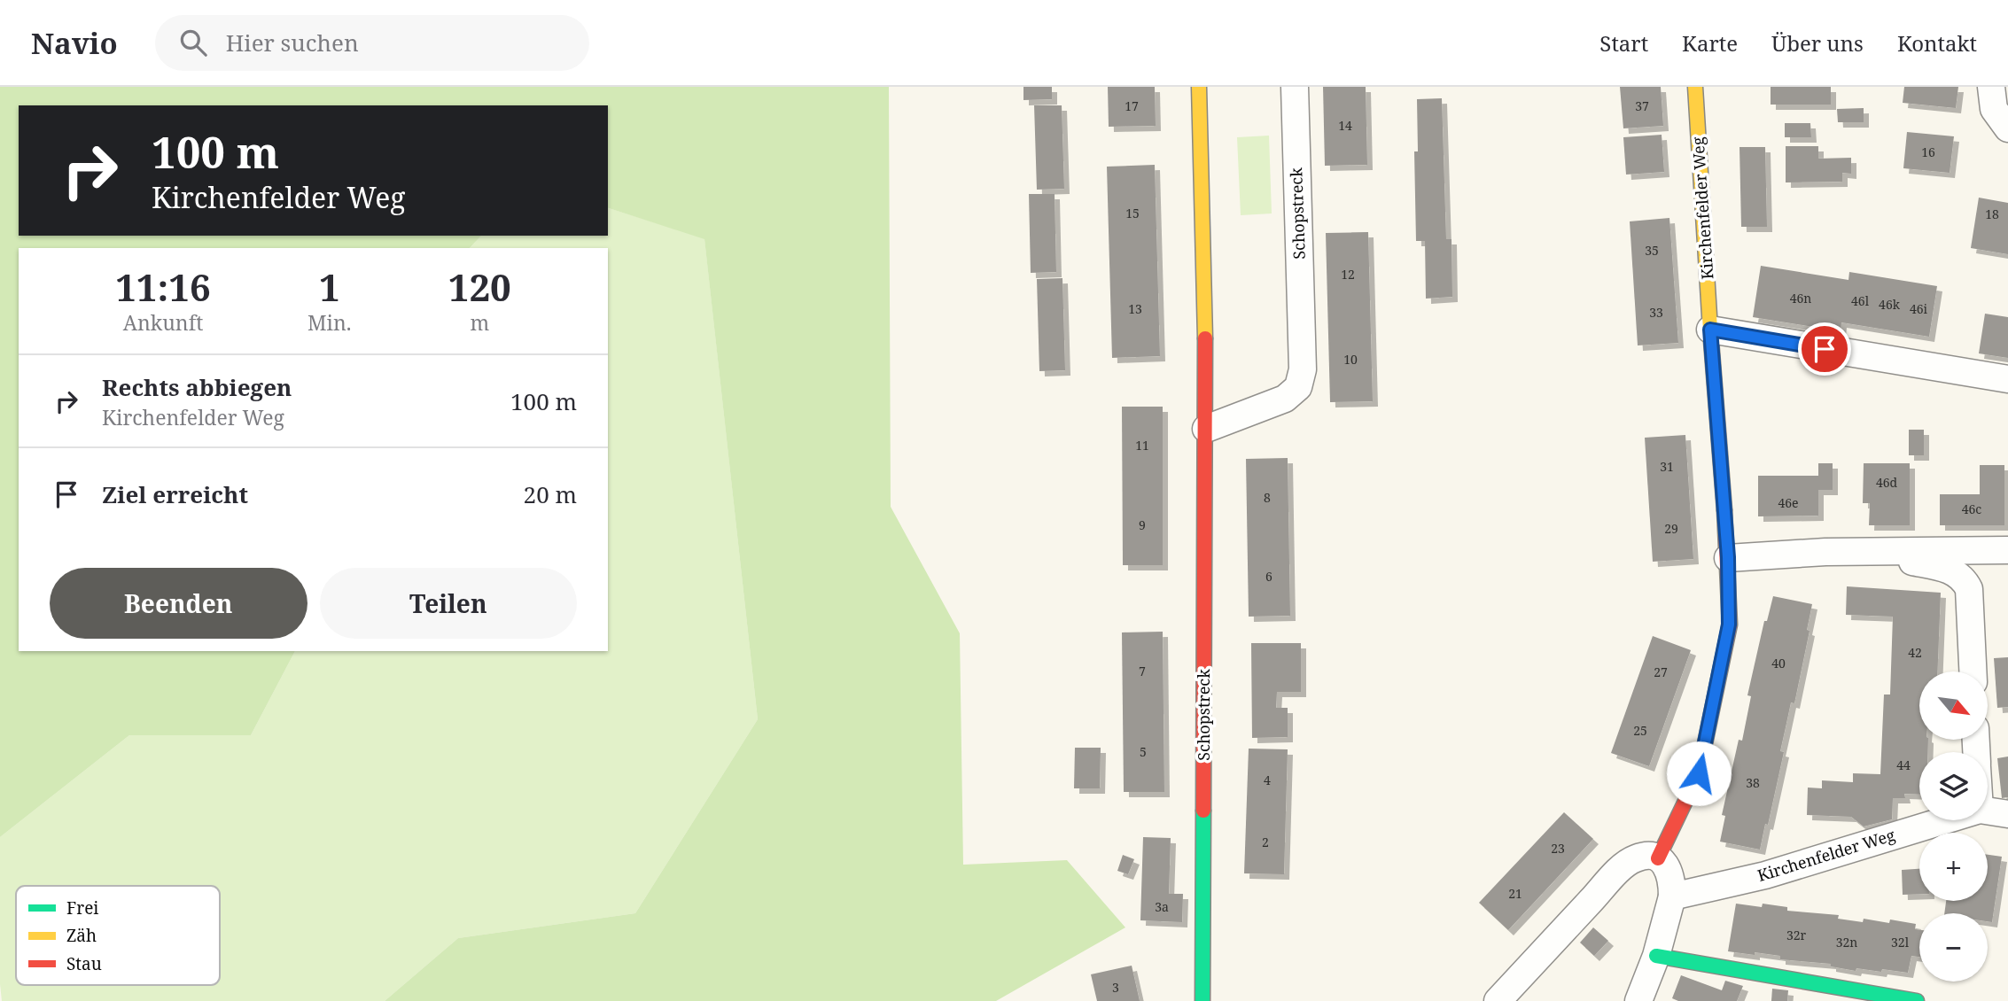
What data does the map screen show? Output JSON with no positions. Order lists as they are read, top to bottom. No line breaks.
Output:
{"streets":{"street":["Kirchenfelder Weg","Schopstreck"]},"house_numbers":["17","37","14","16","15","18","35","12","46n","46l","46k","13","46i","33","10","11","31","46d","8","46e","46c","9","29","6","42","40","7","27","25","5","44","4","38","2","23","21","3a","32r","32n","32l","3"],"legend":["Frei","Zäh","Stau"],"north":"bottom right","page":{"header":"Navio","search":"Hier suchen","nav":["Start","Karte","Über uns","Kontakt"],"turn":["100 m","Kirchenfelder Weg"],"eta":["11:16","Ankunft","1","Min.","120","m"],"list":[{"name":"Rechts abbiegen","note":"Kirchenfelder Weg","value":"100 m"},{"name":"Ziel erreicht","value":"20 m"}],"buttons":["Beenden","Teilen"],"map_buttons":["+","−"]}}
